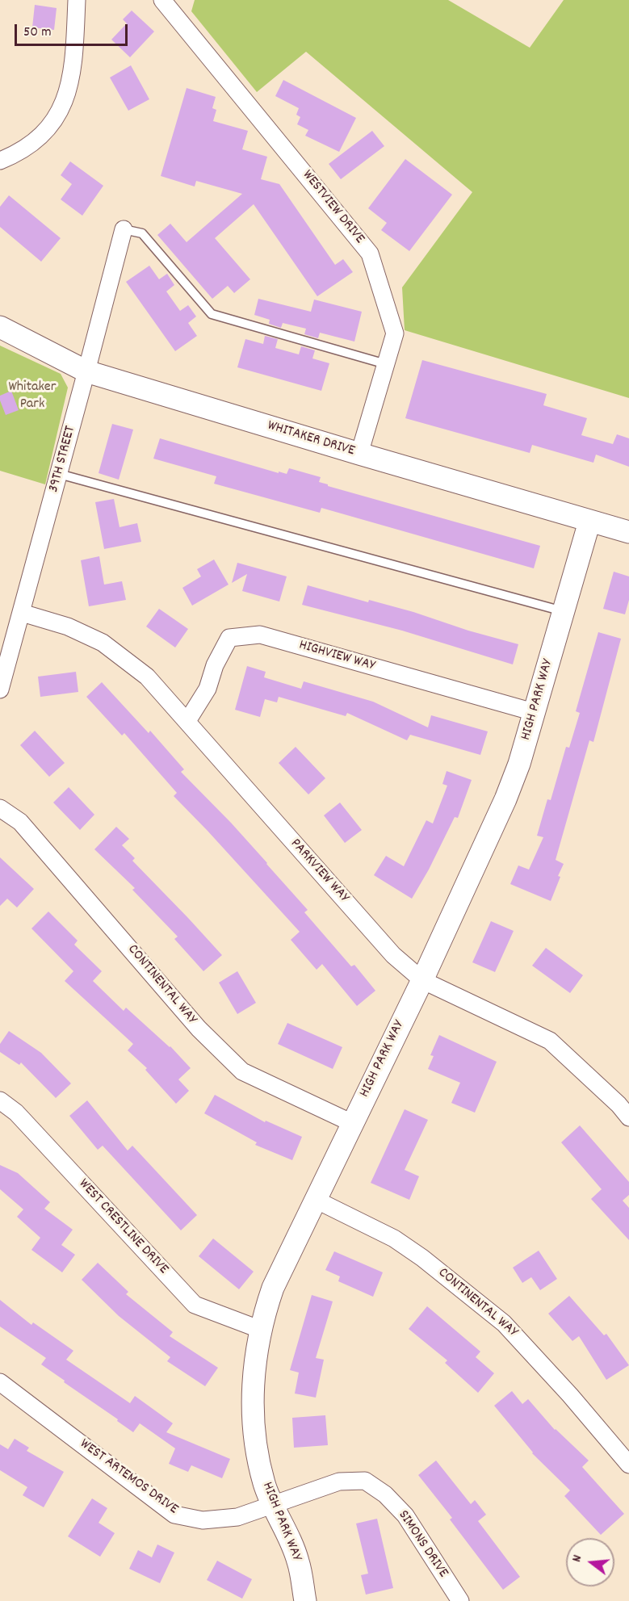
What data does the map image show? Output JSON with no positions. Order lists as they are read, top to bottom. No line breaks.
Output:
{"streets":{"street":["WESTVIEW DRIVE","WHITAKER DRIVE","39TH STREET","HIGHVIEW WAY","HIGH PARK WAY","PARKVIEW WAY","CONTINENTAL WAY","WEST CRESTLINE DRIVE","WEST ARTEMOS DRIVE","SIMONS DRIVE"]},"crossings":[["WESTVIEW DRIVE","WHITAKER DRIVE"],["WHITAKER DRIVE","39TH STREET"],["WHITAKER DRIVE","HIGH PARK WAY"],["39TH STREET","PARKVIEW WAY"],["HIGHVIEW WAY","HIGH PARK WAY"],["HIGHVIEW WAY","PARKVIEW WAY"],["HIGH PARK WAY","PARKVIEW WAY"],["HIGH PARK WAY","CONTINENTAL WAY"],["HIGH PARK WAY","WEST CRESTLINE DRIVE"],["HIGH PARK WAY","WEST ARTEMOS DRIVE"],["HIGH PARK WAY","SIMONS DRIVE"],["WEST ARTEMOS DRIVE","SIMONS DRIVE"]],"parks":["Whitaker Park"],"scale_bar":"50 m","north":"left"}
